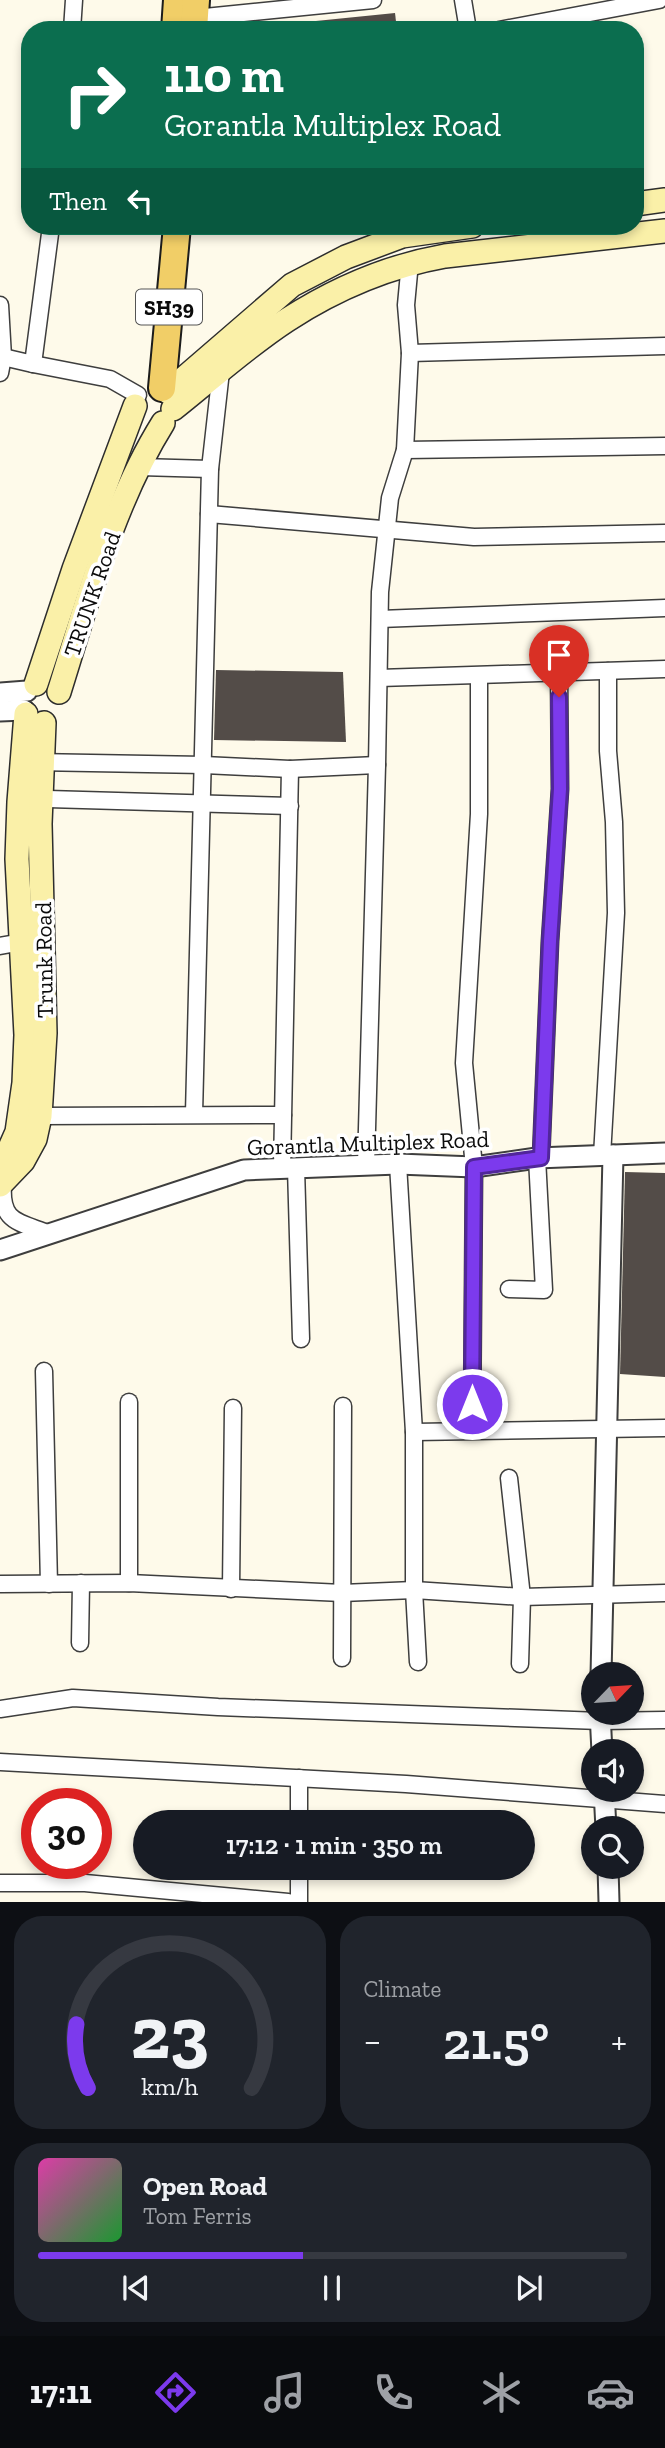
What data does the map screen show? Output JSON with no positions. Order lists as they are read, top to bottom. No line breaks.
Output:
{"streets":{"main road":["SH39","TRUNK Road","Trunk Road"],"street":["Gorantla Multiplex Road"]},"crossings":[["SH39","TRUNK Road"],["SH39","Trunk Road"],["TRUNK Road","Trunk Road"]],"north":"top right","page":{"turn":["110 m","Gorantla Multiplex Road"],"then":"Then","limit":"30","trip":"17:12 · 1 min · 350 m","tile":"Climate","heat":["−","21.5°","+"],"song":["Open Road","Tom Ferris"],"tabs":"17:11","gauge":["23","km/h"]}}
